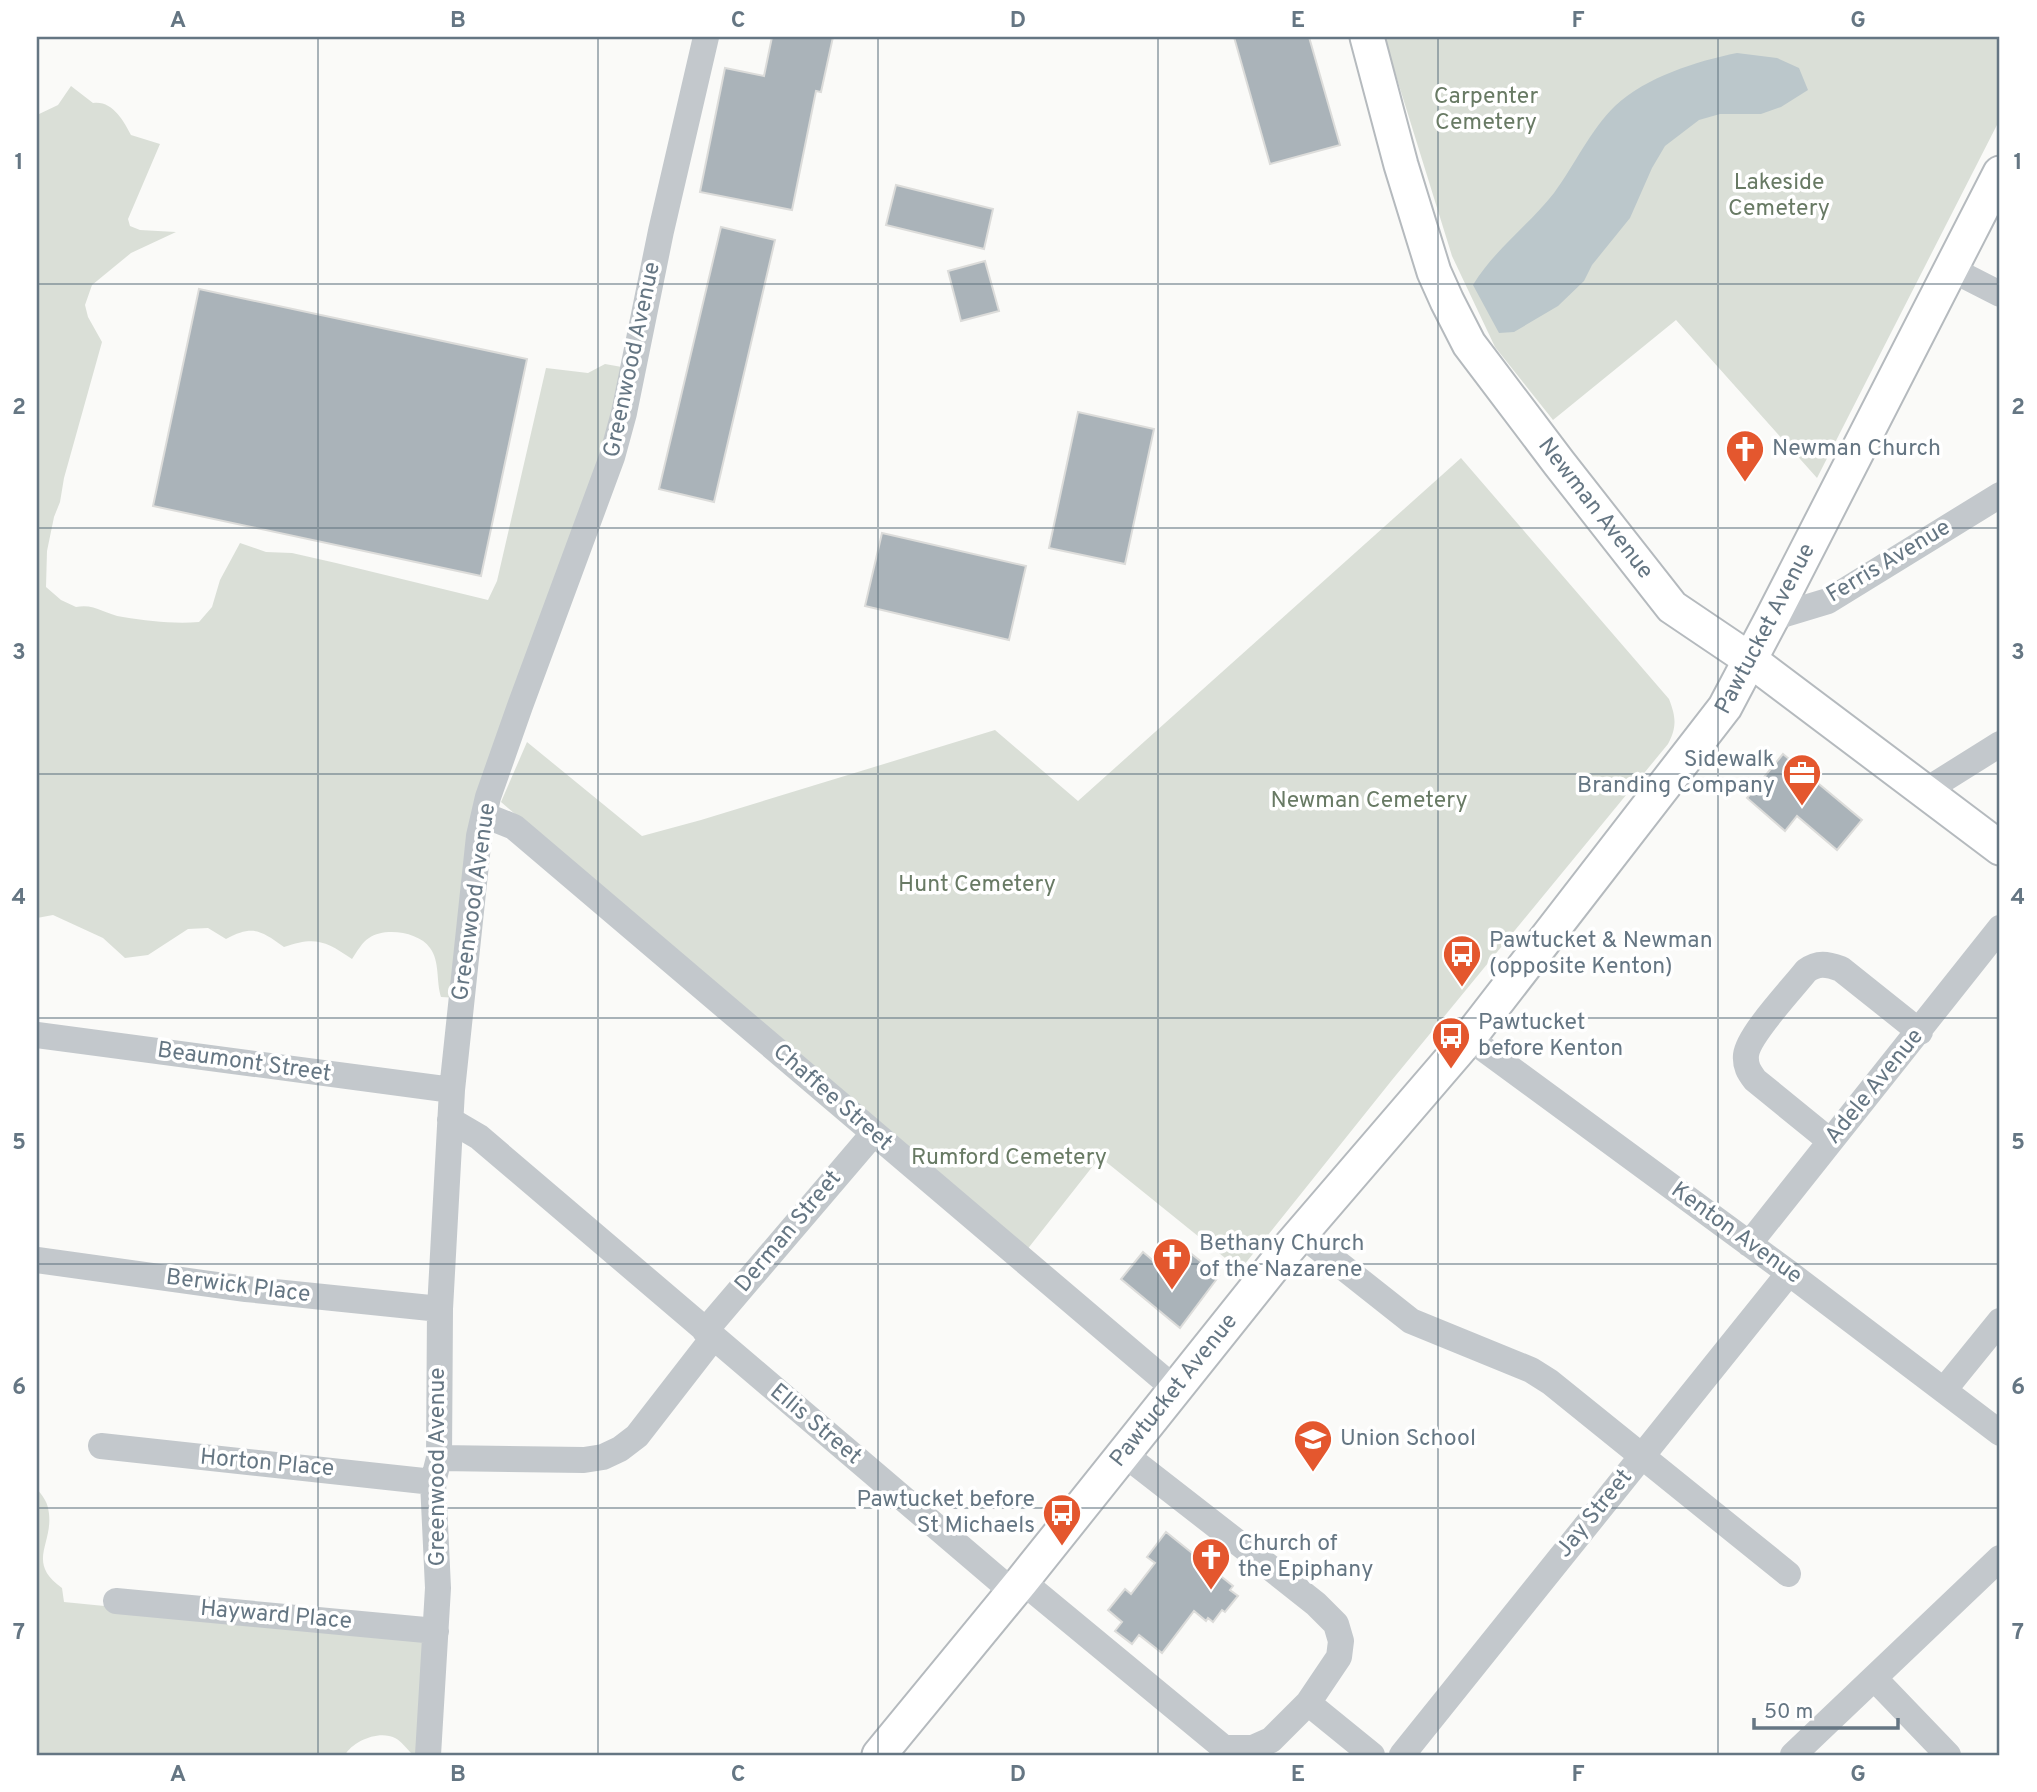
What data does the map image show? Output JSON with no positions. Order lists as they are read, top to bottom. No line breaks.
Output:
{"streets":{"main road":["Newman Avenue","Pawtucket Avenue"],"street":["Greenwood Avenue","Ferris Avenue","Beaumont Street","Adele Avenue","Chaffee Street","Derman Street","Kenton Avenue","Berwick Place","Ellis Street","Horton Place","Jay Street","Hayward Place"]},"crossings":[["Greenwood Avenue","Beaumont Street"],["Greenwood Avenue","Chaffee Street"],["Greenwood Avenue","Derman Street"],["Greenwood Avenue","Berwick Place"],["Greenwood Avenue","Ellis Street"],["Greenwood Avenue","Horton Place"],["Greenwood Avenue","Hayward Place"],["Newman Avenue","Pawtucket Avenue"],["Ferris Avenue","Pawtucket Avenue"],["Pawtucket Avenue","Chaffee Street"],["Pawtucket Avenue","Kenton Avenue"],["Pawtucket Avenue","Ellis Street"],["Adele Avenue","Kenton Avenue"],["Chaffee Street","Derman Street"],["Derman Street","Ellis Street"],["Derman Street","Horton Place"],["Kenton Avenue","Jay Street"]],"parks":["Carpenter Cemetery","Lakeside Cemetery","Newman Cemetery","Hunt Cemetery","Rumford Cemetery"],"places":{"church":["Newman Church","Bethany Church of the Nazarene","Church of the Epiphany"],"office":["Sidewalk Branding Company"],"bus stop":["Pawtucket & Newman (opposite Kenton)","Pawtucket before Kenton","Pawtucket before St Michaels"],"school or university":["Union School"]},"scale_bar":"50 m","grid":{"columns":["A","B","C","D","E","F","G"],"rows":["1","2","3","4","5","6","7"]}}
